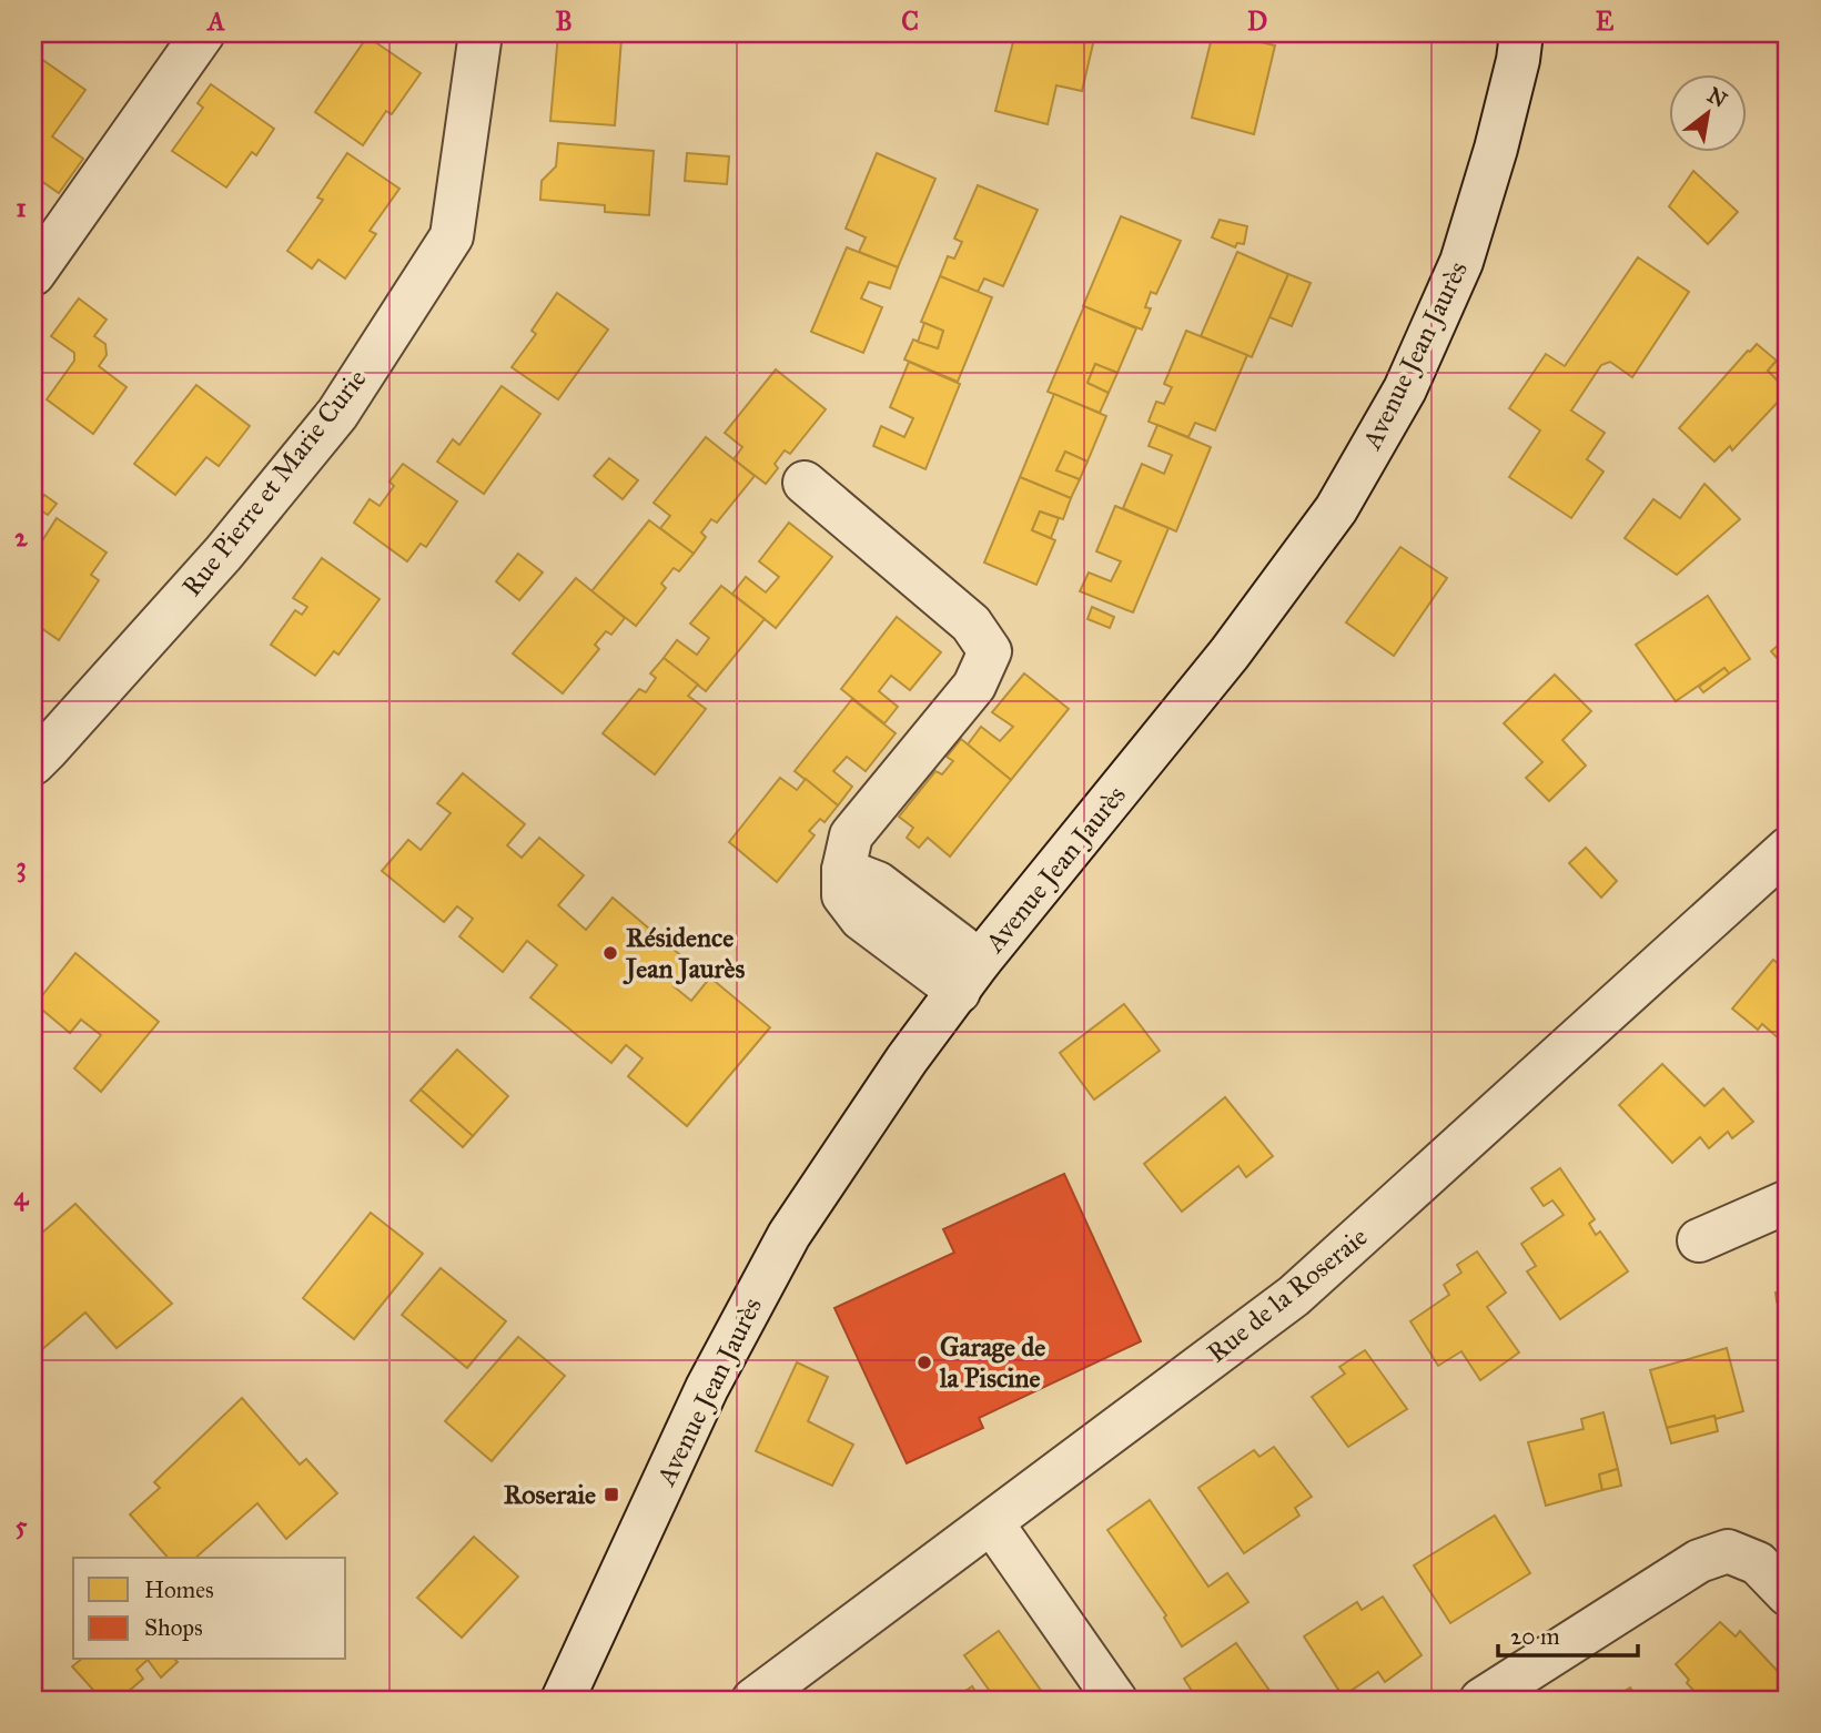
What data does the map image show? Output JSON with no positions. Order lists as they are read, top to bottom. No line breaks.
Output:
{"streets":{"street":["Avenue Jean Jaurès","Rue Pierre et Marie Curie","Rue de la Roseraie"]},"places":{"other":["Résidence Jean Jaurès","Garage de la Piscine"],"transit":["Roseraie"]},"legend":["Homes","Shops"],"scale_bar":"20 m","north":"top right","grid":{"columns":["A","B","C","D","E"],"rows":["1","2","3","4","5"]}}
